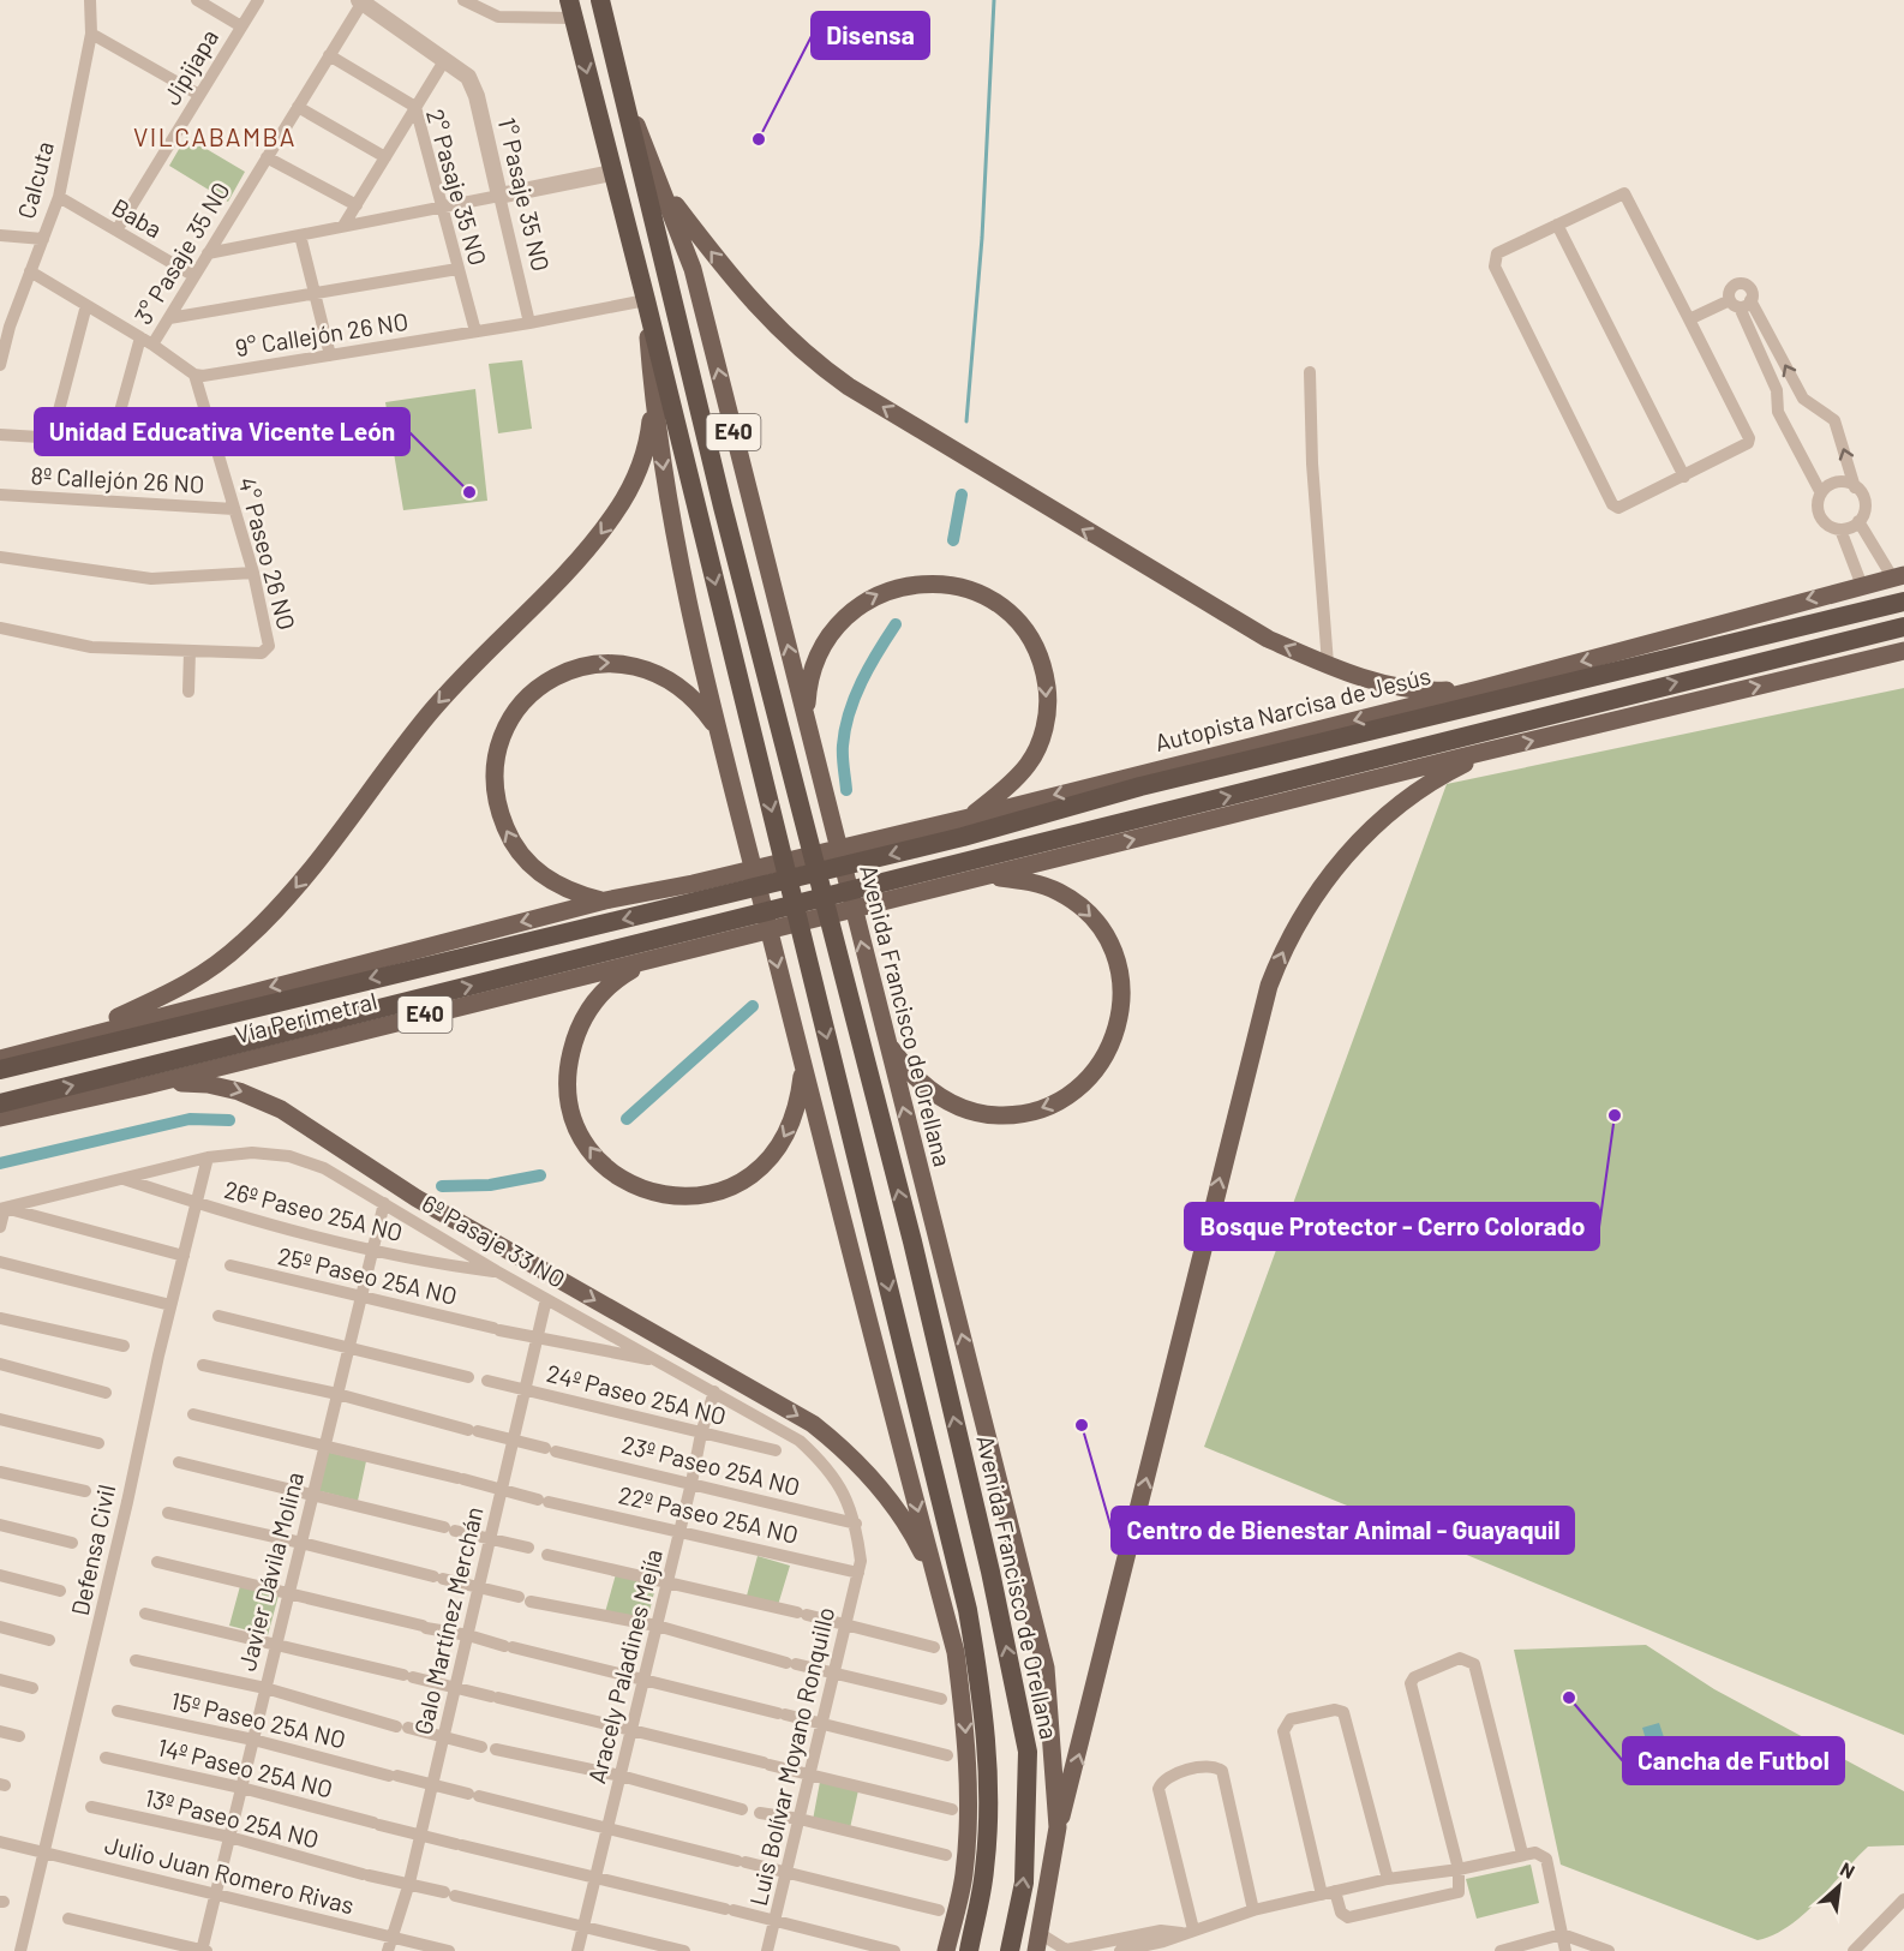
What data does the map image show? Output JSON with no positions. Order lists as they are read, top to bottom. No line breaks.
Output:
{"streets":{"highway":["E40","Autopista Narcisa de Jesús","Avenida Francisco de Orellana","Vía Perimetral"],"street":["Jipijapa","Calcuta","2° Pasaje 35 NO","1° Pasaje 35 NO","Baba","3° Pasaje 35 NO","9° Callejón 26 NO","8º Callejón 26 NO","4° Paseo 26 NO","26º Paseo 25A NO","6º Pasaje 33 NO","25º Paseo 25A NO","24º Paseo 25A NO","23º Paseo 25A NO","22º Paseo 25A NO","Defensa Civil","Javier Dávila Molina","Galo Martínez Merchán","Aracely Paladines Mejía","15º Paseo 25A NO","Luis Bolívar Moyano Ronquillo","14º Paseo 25A NO","13º Paseo 25A NO","Julio Juan Romero Rivas"]},"crossings":[["Jipijapa","Baba"],["Calcuta","Baba"],["2° Pasaje 35 NO","3° Pasaje 35 NO"],["2° Pasaje 35 NO","9° Callejón 26 NO"],["1° Pasaje 35 NO","9° Callejón 26 NO"],["Baba","3° Pasaje 35 NO"],["9° Callejón 26 NO","4° Paseo 26 NO"],["8º Callejón 26 NO","4° Paseo 26 NO"],["Autopista Narcisa de Jesús","Vía Perimetral"],["26º Paseo 25A NO","6º Pasaje 33 NO"],["26º Paseo 25A NO","Defensa Civil"],["26º Paseo 25A NO","Javier Dávila Molina"],["6º Pasaje 33 NO","25º Paseo 25A NO"],["6º Pasaje 33 NO","23º Paseo 25A NO"],["6º Pasaje 33 NO","22º Paseo 25A NO"],["6º Pasaje 33 NO","Defensa Civil"],["6º Pasaje 33 NO","Javier Dávila Molina"],["6º Pasaje 33 NO","Galo Martínez Merchán"],["6º Pasaje 33 NO","Aracely Paladines Mejía"],["6º Pasaje 33 NO","Luis Bolívar Moyano Ronquillo"],["25º Paseo 25A NO","Javier Dávila Molina"],["25º Paseo 25A NO","Galo Martínez Merchán"],["24º Paseo 25A NO","Galo Martínez Merchán"],["24º Paseo 25A NO","Aracely Paladines Mejía"],["23º Paseo 25A NO","Javier Dávila Molina"],["23º Paseo 25A NO","Galo Martínez Merchán"],["23º Paseo 25A NO","Aracely Paladines Mejía"],["22º Paseo 25A NO","Javier Dávila Molina"],["22º Paseo 25A NO","Galo Martínez Merchán"],["22º Paseo 25A NO","Aracely Paladines Mejía"],["22º Paseo 25A NO","Luis Bolívar Moyano Ronquillo"],["Defensa Civil","Julio Juan Romero Rivas"],["Javier Dávila Molina","15º Paseo 25A NO"],["Javier Dávila Molina","14º Paseo 25A NO"],["Javier Dávila Molina","13º Paseo 25A NO"],["Javier Dávila Molina","Julio Juan Romero Rivas"],["Galo Martínez Merchán","15º Paseo 25A NO"],["Galo Martínez Merchán","14º Paseo 25A NO"],["Galo Martínez Merchán","13º Paseo 25A NO"],["Galo Martínez Merchán","Julio Juan Romero Rivas"],["Aracely Paladines Mejía","15º Paseo 25A NO"],["Aracely Paladines Mejía","14º Paseo 25A NO"],["Aracely Paladines Mejía","13º Paseo 25A NO"],["15º Paseo 25A NO","Luis Bolívar Moyano Ronquillo"],["Luis Bolívar Moyano Ronquillo","14º Paseo 25A NO"]],"districts":["VILCABAMBA"],"places":["Disensa","Unidad Educativa Vicente León","Bosque Protector - Cerro Colorado","Centro de Bienestar Animal - Guayaquil","Cancha de Futbol"],"north":"top right"}
